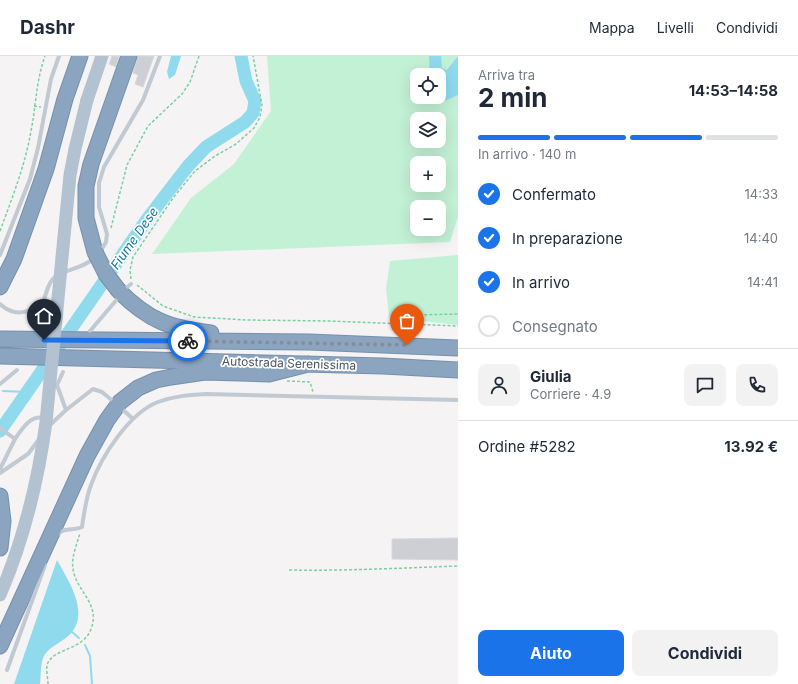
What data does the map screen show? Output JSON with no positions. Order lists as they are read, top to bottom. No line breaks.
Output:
{"streets":{"highway":["Autostrada Serenissima"]},"water":["Fiume Dese"],"page":{"header":"Dashr","nav":["Mappa","Livelli","Condividi"],"heading":["2 min","Arriva tra","14:53–14:58"],"panel":["Giulia","Corriere · 4.9","Ordine #5282","13.92 €"],"map_buttons":["+","−"],"bar":"In arrivo · 140 m","list":[["Confermato","14:33"],["In preparazione","14:40"],["In arrivo","14:41"],"Consegnato"],"buttons":["Aiuto","Condividi"]}}
